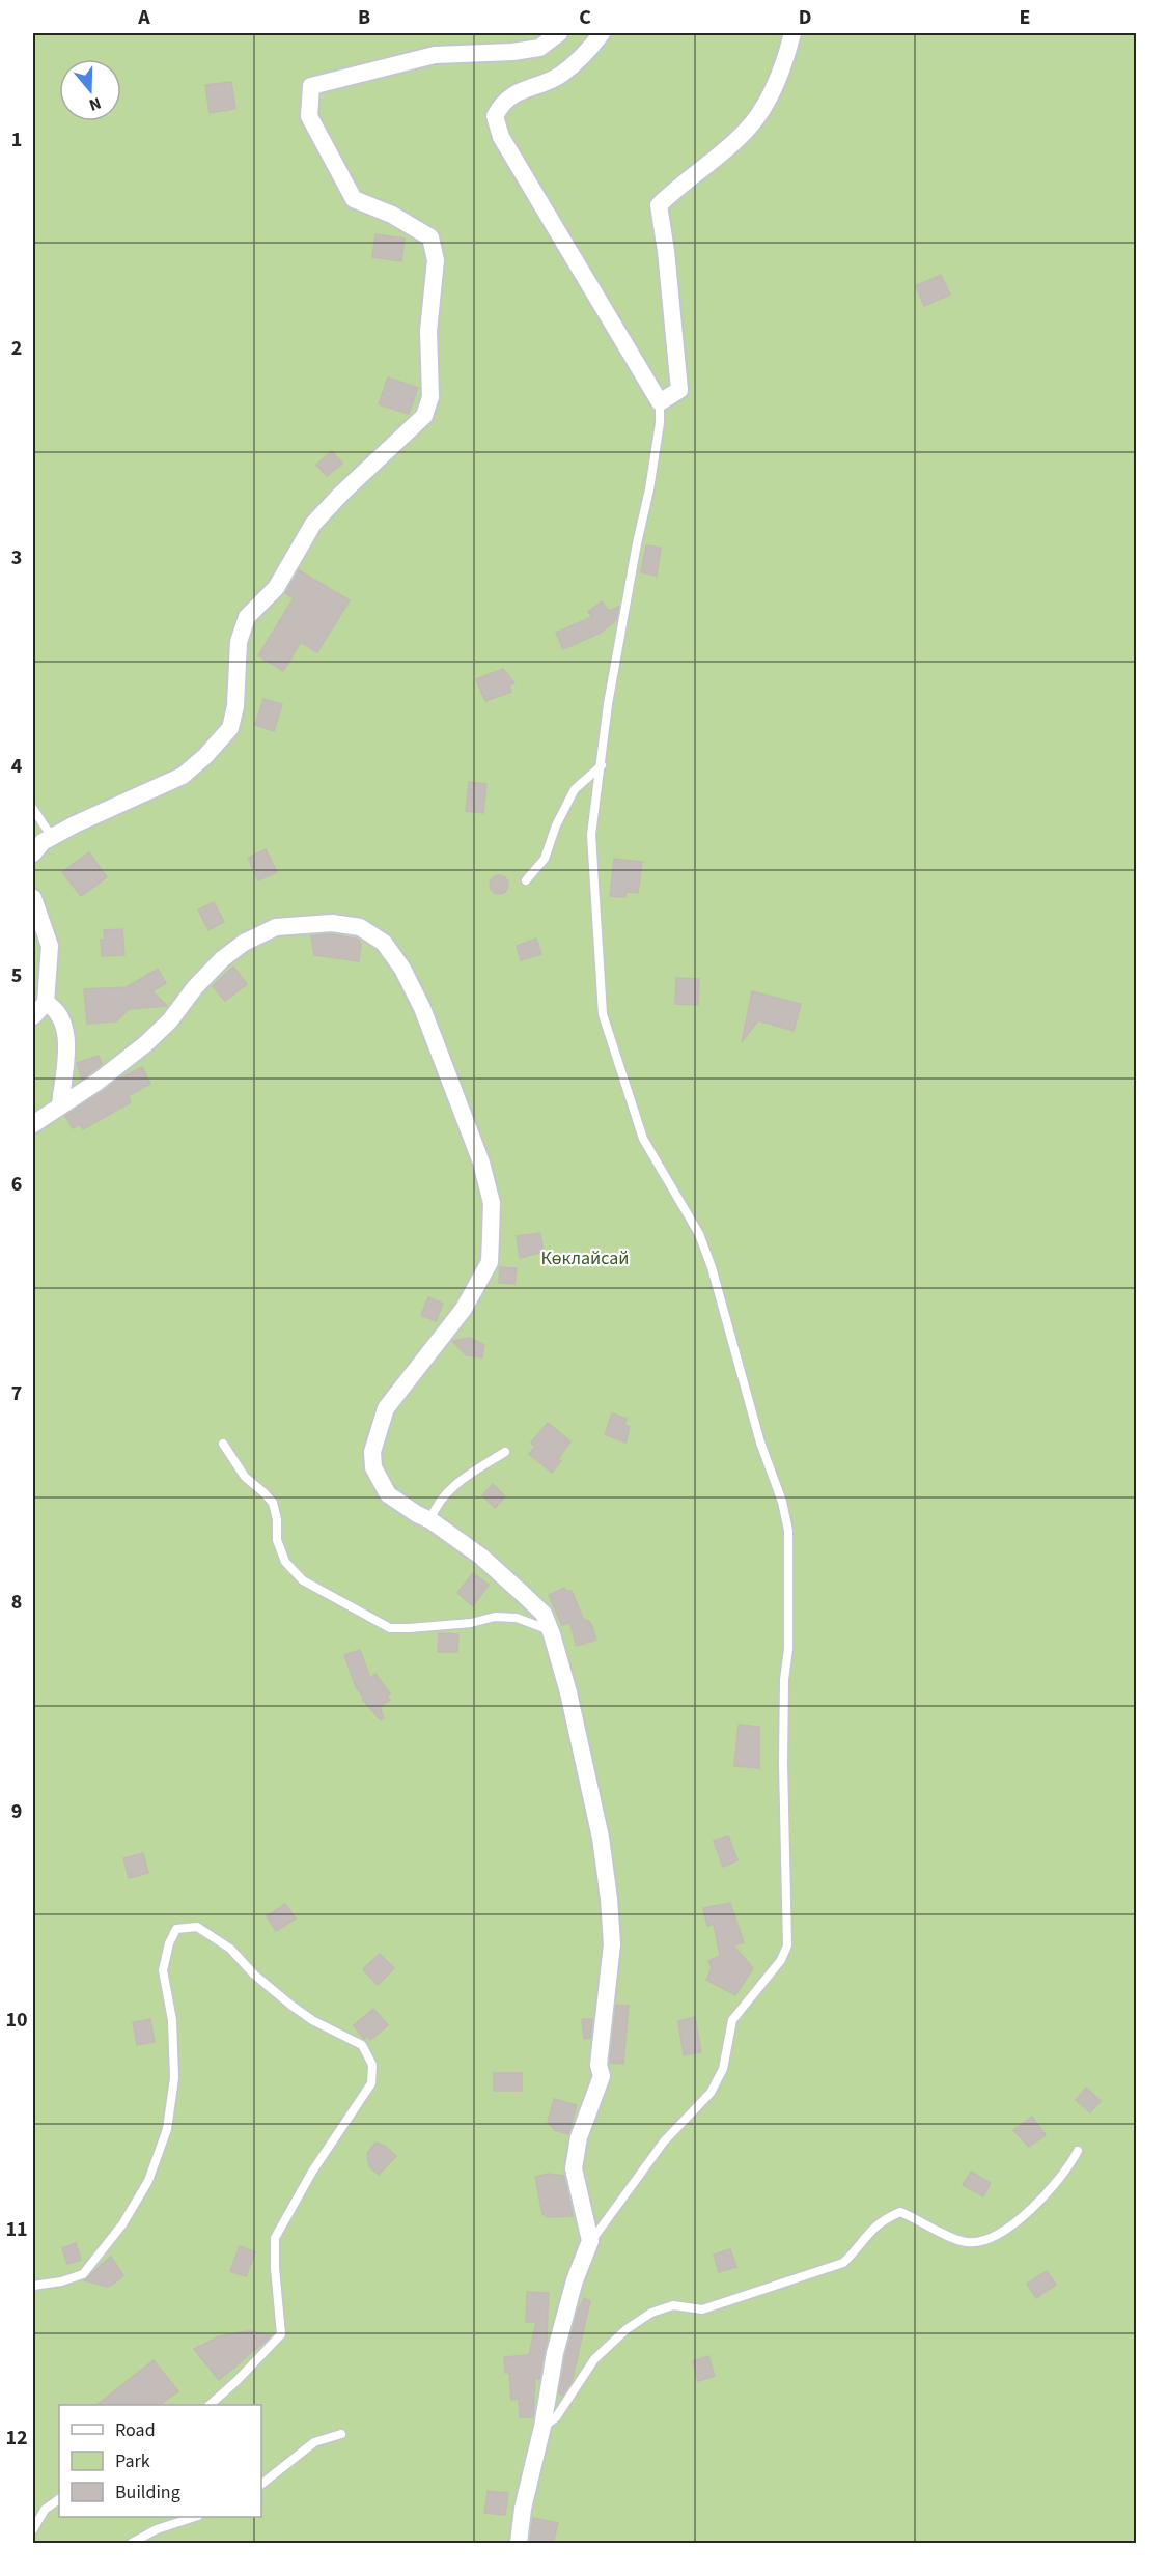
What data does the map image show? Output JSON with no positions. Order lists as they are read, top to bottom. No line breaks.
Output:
{"parks":["Көклайсай"],"legend":["Road","Park","Building"],"north":"bottom","grid":{"columns":["A","B","C","D","E"],"rows":["1","2","3","4","5","6","7","8","9","10","11","12"]}}
